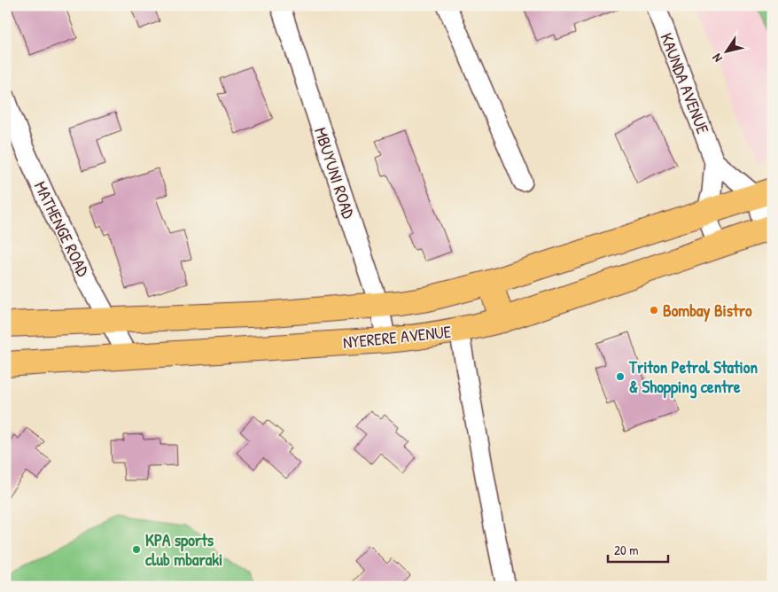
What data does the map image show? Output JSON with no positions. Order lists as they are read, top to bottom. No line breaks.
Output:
{"streets":{"highway":["NYERERE AVENUE"],"street":["KAUNDA AVENUE","MBUYUNI ROAD","MATHENGE ROAD"]},"crossings":[["KAUNDA AVENUE","NYERERE AVENUE"],["MBUYUNI ROAD","NYERERE AVENUE"],["MATHENGE ROAD","NYERERE AVENUE"]],"places":["Bombay Bistro","Triton Petrol Station & Shopping centre","KPA sports club mbaraki"],"scale_bar":"20 m","north":"bottom left"}
